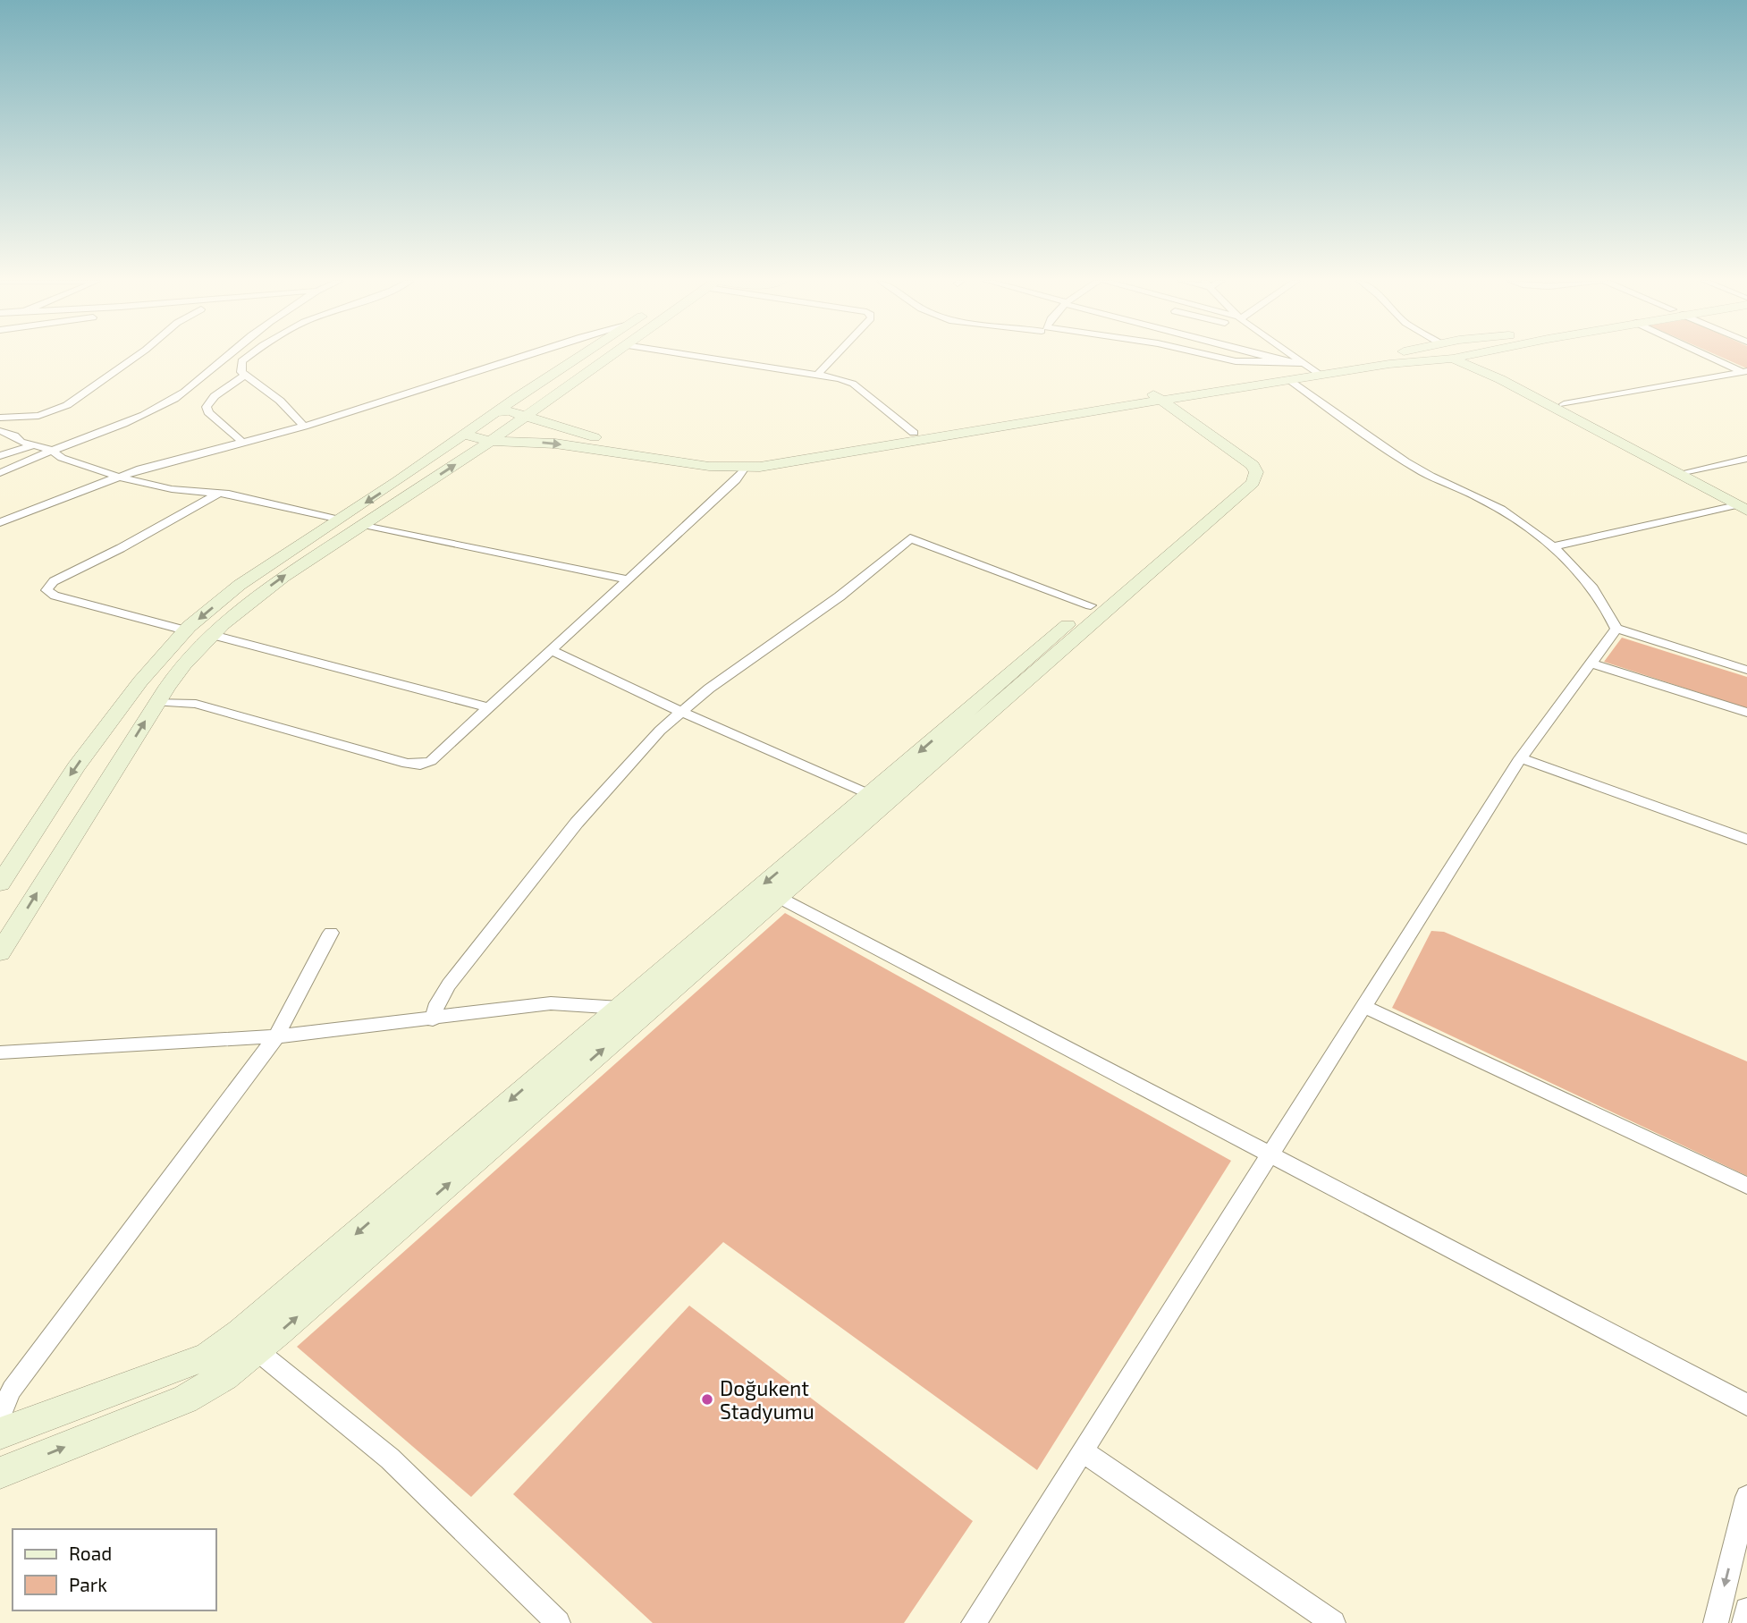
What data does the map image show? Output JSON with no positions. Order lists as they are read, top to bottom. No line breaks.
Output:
{"places":["Doğukent Stadyumu"],"legend":["Road","Park"]}
